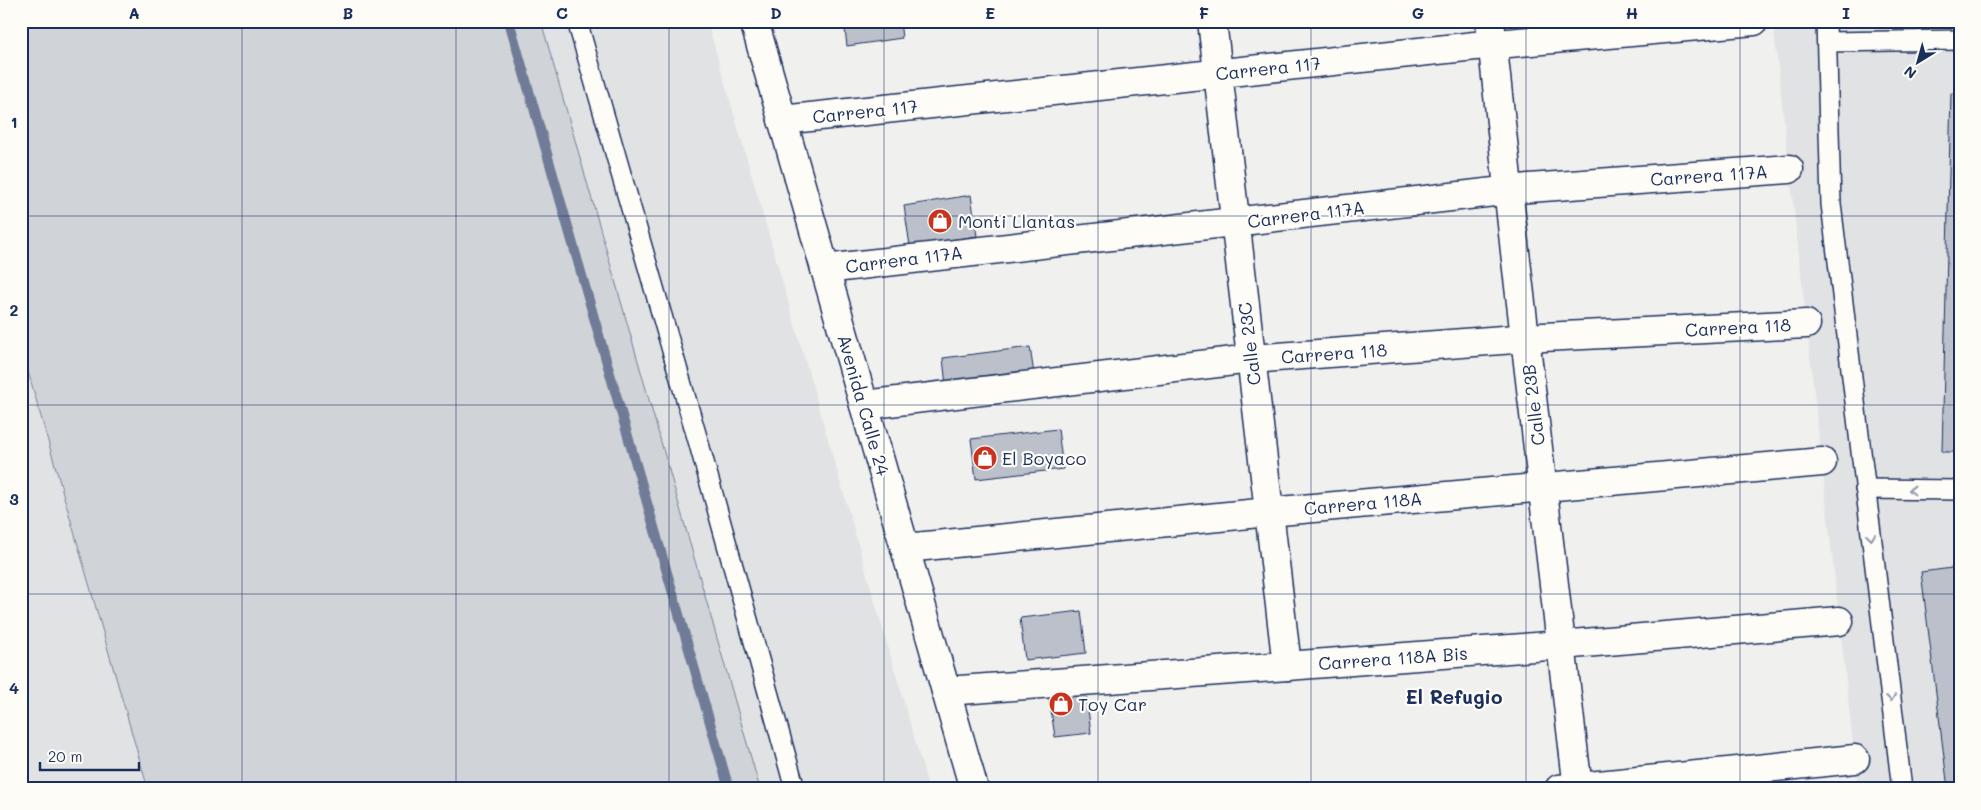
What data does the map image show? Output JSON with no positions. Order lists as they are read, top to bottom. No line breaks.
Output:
{"streets":{"street":["Carrera 117","Carrera 117A","Carrera 118","Calle 23C","Avenida Calle 24","Calle 23B","Carrera 118A","Carrera 118A Bis"]},"crossings":[["Carrera 117","Calle 23C"],["Carrera 117","Avenida Calle 24"],["Carrera 117","Calle 23B"],["Carrera 117A","Calle 23C"],["Carrera 117A","Avenida Calle 24"],["Carrera 117A","Calle 23B"],["Carrera 118","Calle 23C"],["Carrera 118","Avenida Calle 24"],["Carrera 118","Calle 23B"],["Calle 23C","Carrera 118A"],["Calle 23C","Carrera 118A Bis"],["Avenida Calle 24","Carrera 118A"],["Avenida Calle 24","Carrera 118A Bis"],["Calle 23B","Carrera 118A"],["Calle 23B","Carrera 118A Bis"]],"districts":["El Refugio"],"places":{"shop":["Monti Llantas","El Boyaco","Toy Car"]},"scale_bar":"20 m","north":"bottom left","grid":{"columns":["A","B","C","D","E","F","G","H","I"],"rows":["1","2","3","4"]}}
